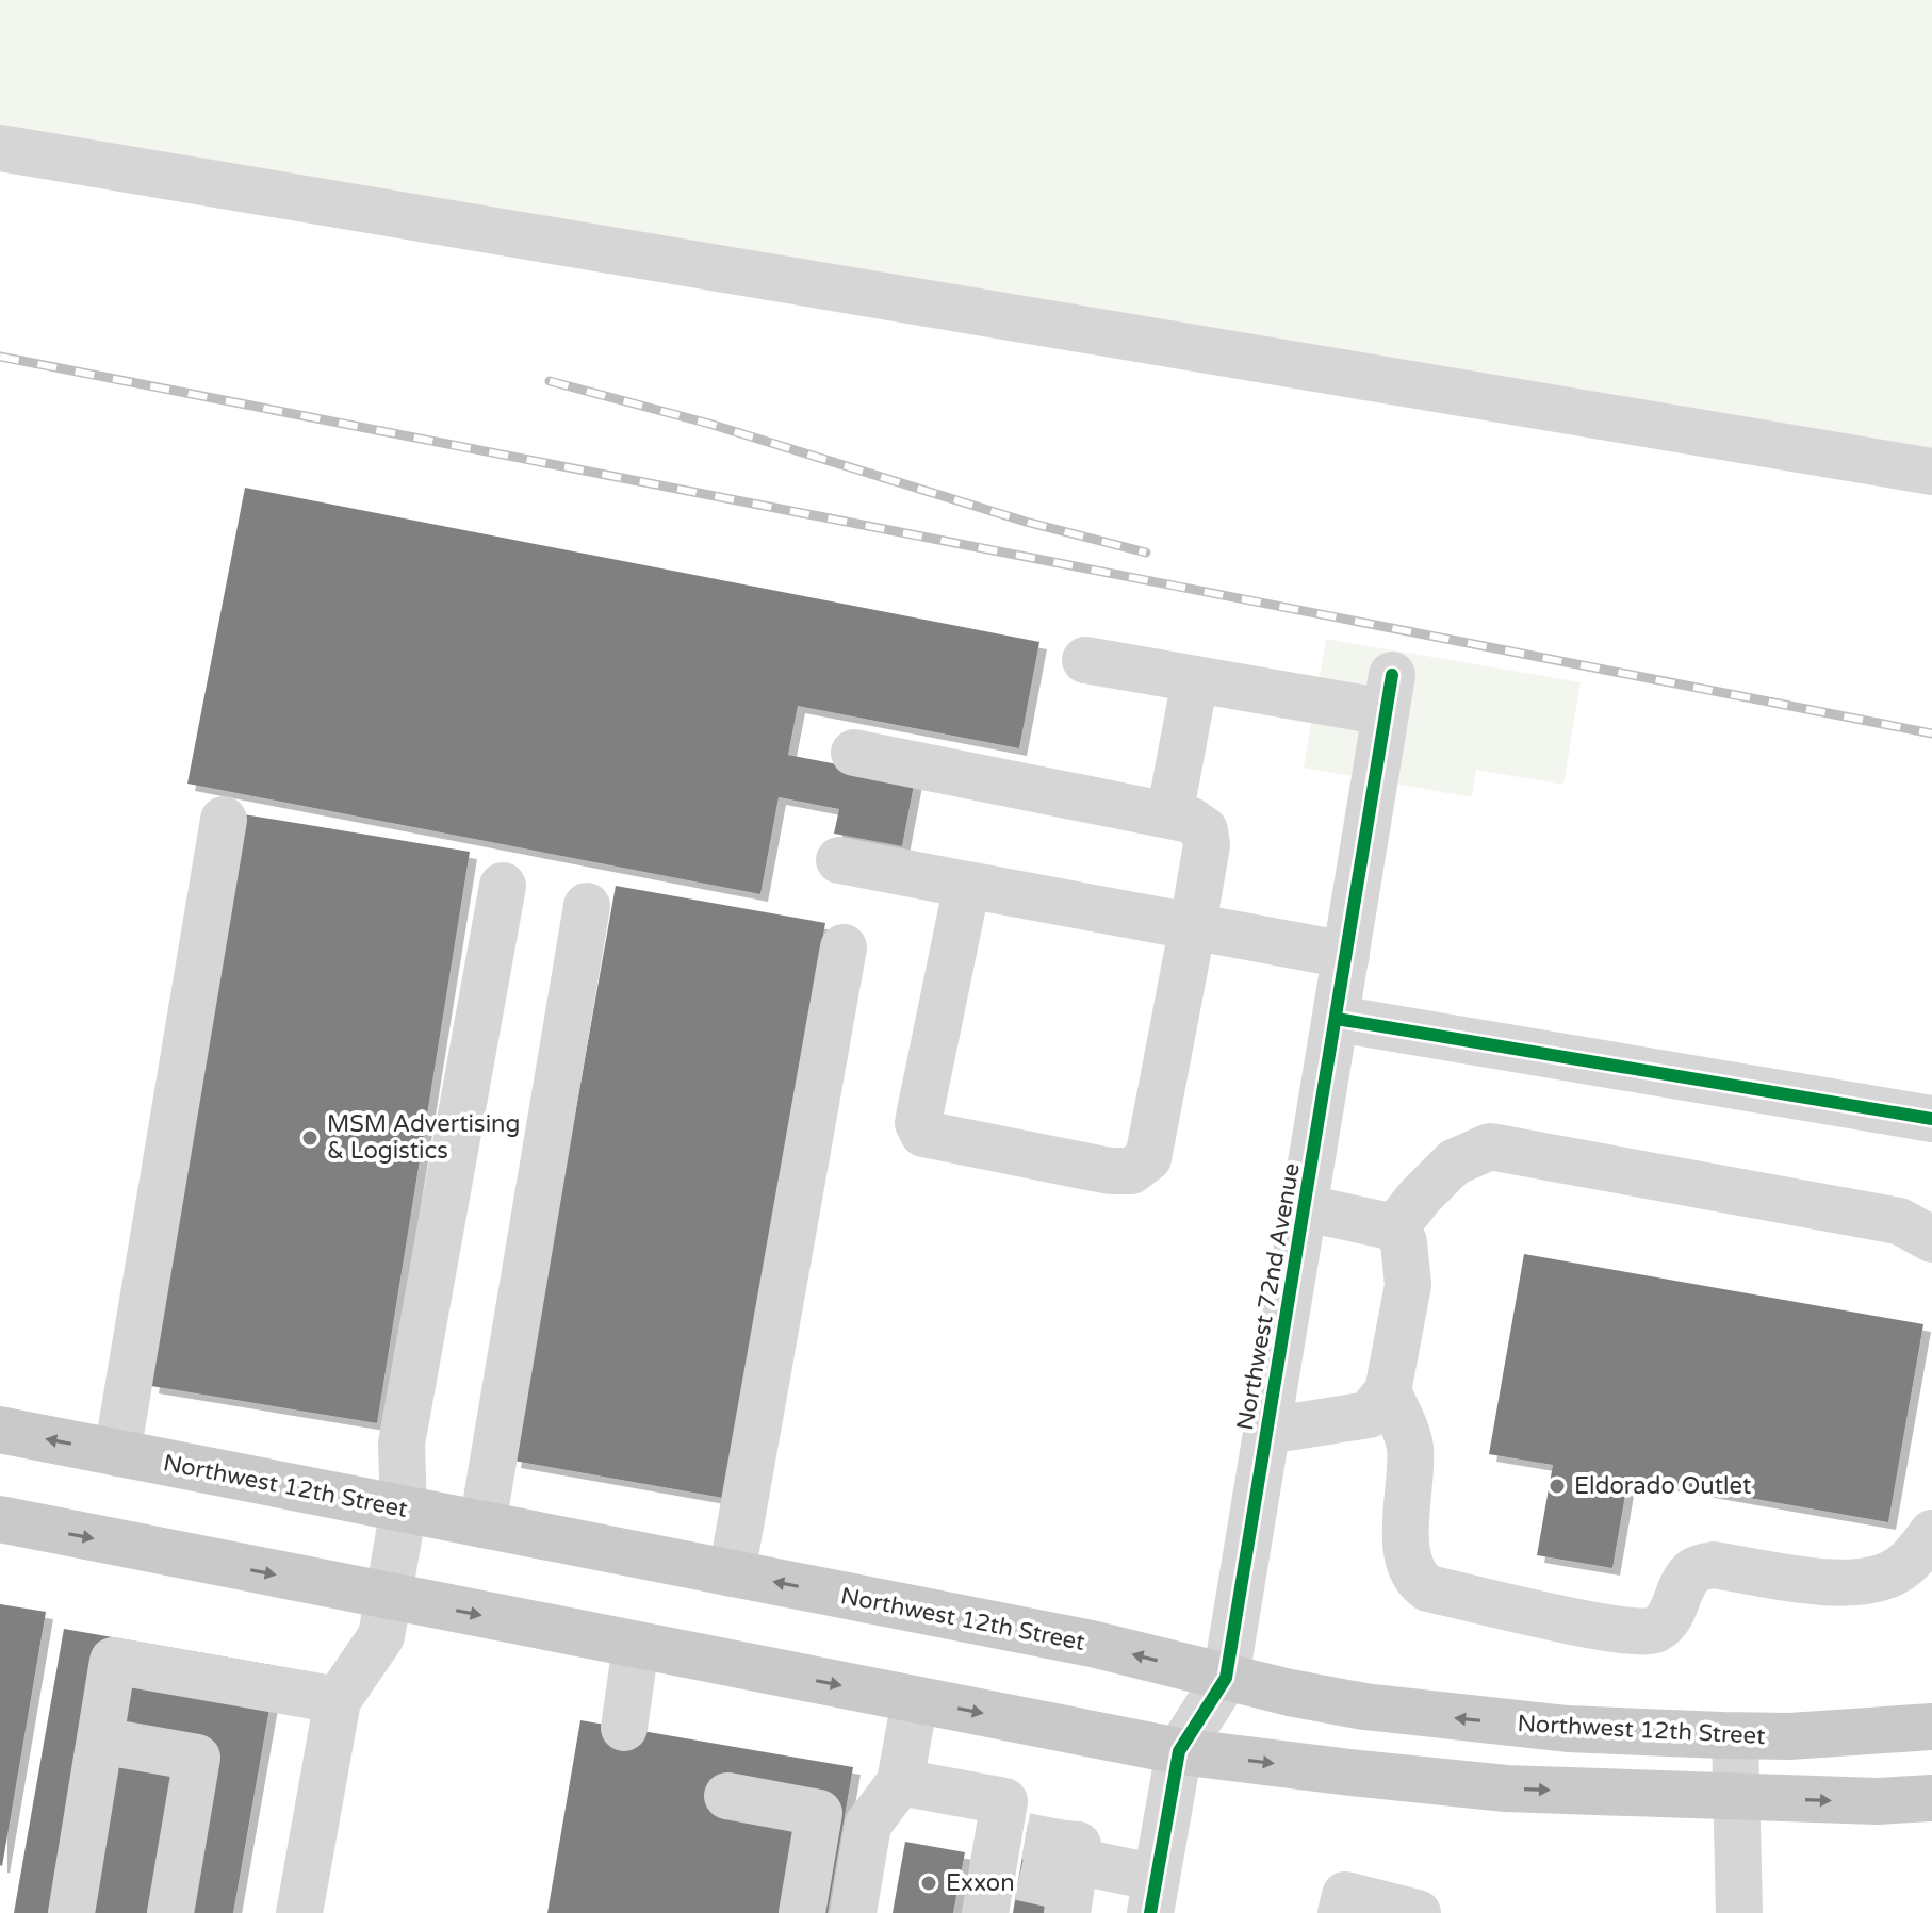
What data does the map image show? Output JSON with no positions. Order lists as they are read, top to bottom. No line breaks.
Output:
{"streets":{"main road":["Northwest 12th Street"],"street":["Northwest 72nd Avenue"]},"crossings":[["Northwest 72nd Avenue","Northwest 12th Street"]],"places":["MSM Advertising & Logistics","Eldorado Outlet","Exxon"]}
